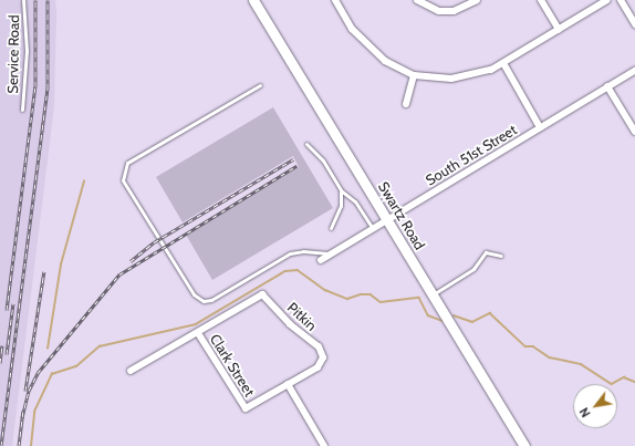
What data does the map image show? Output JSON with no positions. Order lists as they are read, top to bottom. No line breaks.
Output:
{"streets":{"street":["South 51st Street","Swartz Road","Pitkin","Clark Street"],"lane":["Service Road"]},"crossings":[["South 51st Street","Swartz Road"],["Pitkin","Clark Street"]],"north":"bottom left"}
